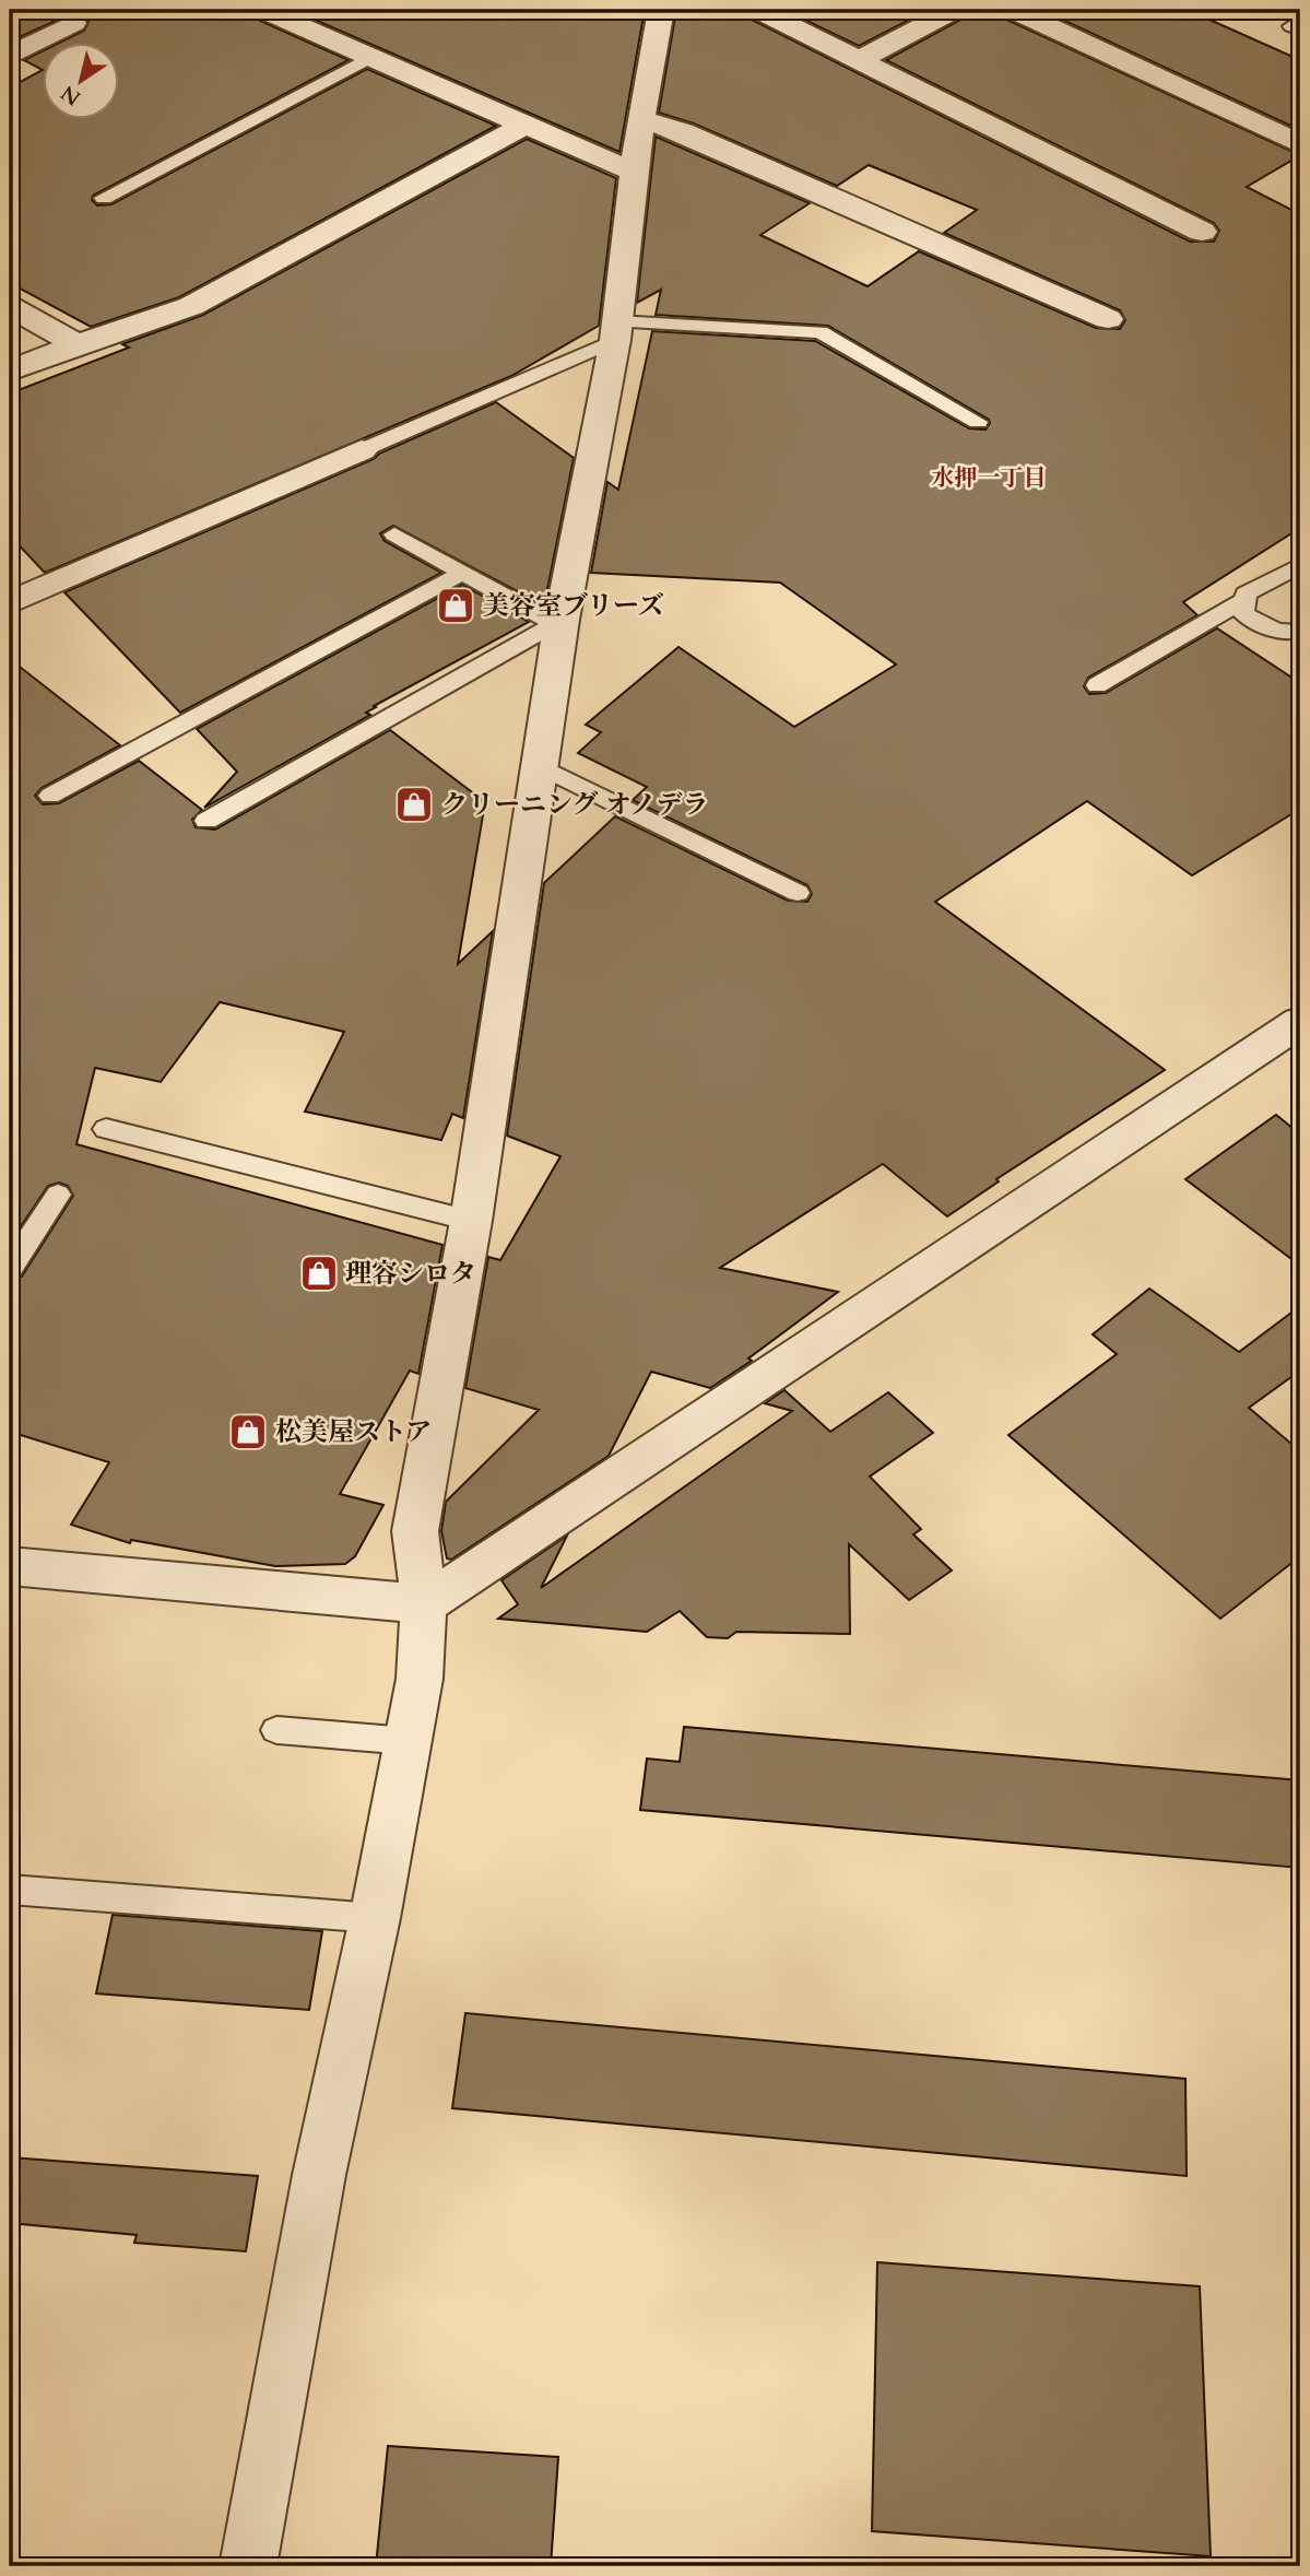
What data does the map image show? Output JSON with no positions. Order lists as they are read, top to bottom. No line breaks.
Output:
{"districts":["水押一丁目"],"places":{"shop":["美容室ブリーズ","クリーニング オノデラ","理容シロタ","松美屋ストア"]},"north":"bottom left"}
